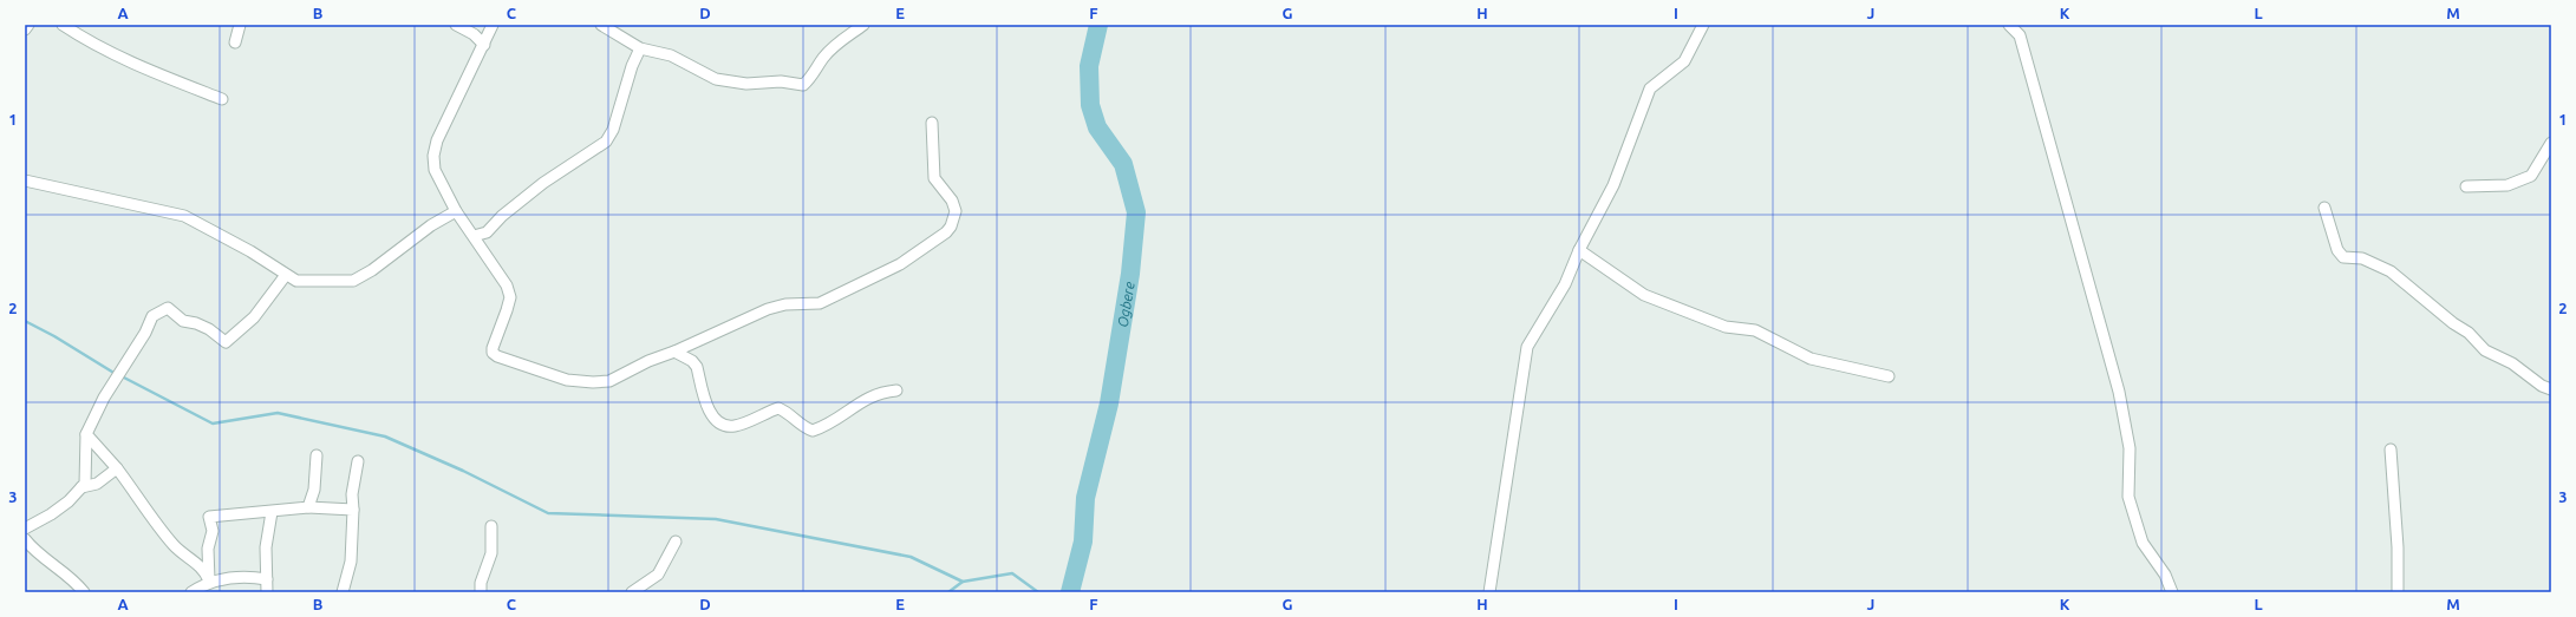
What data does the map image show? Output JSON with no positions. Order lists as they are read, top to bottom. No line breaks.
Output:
{"water":["Ogbere"],"grid":{"columns":["A","B","C","D","E","F","G","H","I","J","K","L","M"],"rows":["1","2","3"]}}
